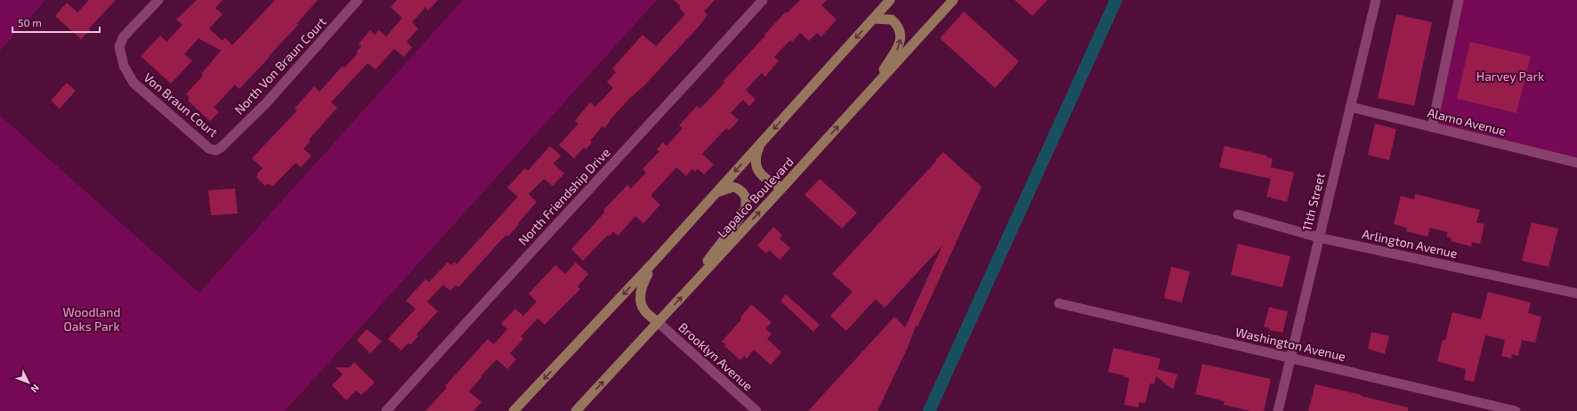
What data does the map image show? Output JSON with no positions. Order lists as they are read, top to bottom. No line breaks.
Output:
{"streets":{"main road":["Lapalco Boulevard"],"street":["North Von Braun Court","Von Braun Court","Alamo Avenue","North Friendship Drive","11th Street","Arlington Avenue","Washington Avenue","Brooklyn Avenue"]},"crossings":[["North Von Braun Court","Von Braun Court"],["Alamo Avenue","11th Street"],["Lapalco Boulevard","Brooklyn Avenue"],["11th Street","Arlington Avenue"],["11th Street","Washington Avenue"]],"parks":["Harvey Park","Woodland Oaks Park"],"scale_bar":"50 m","north":"bottom right"}
